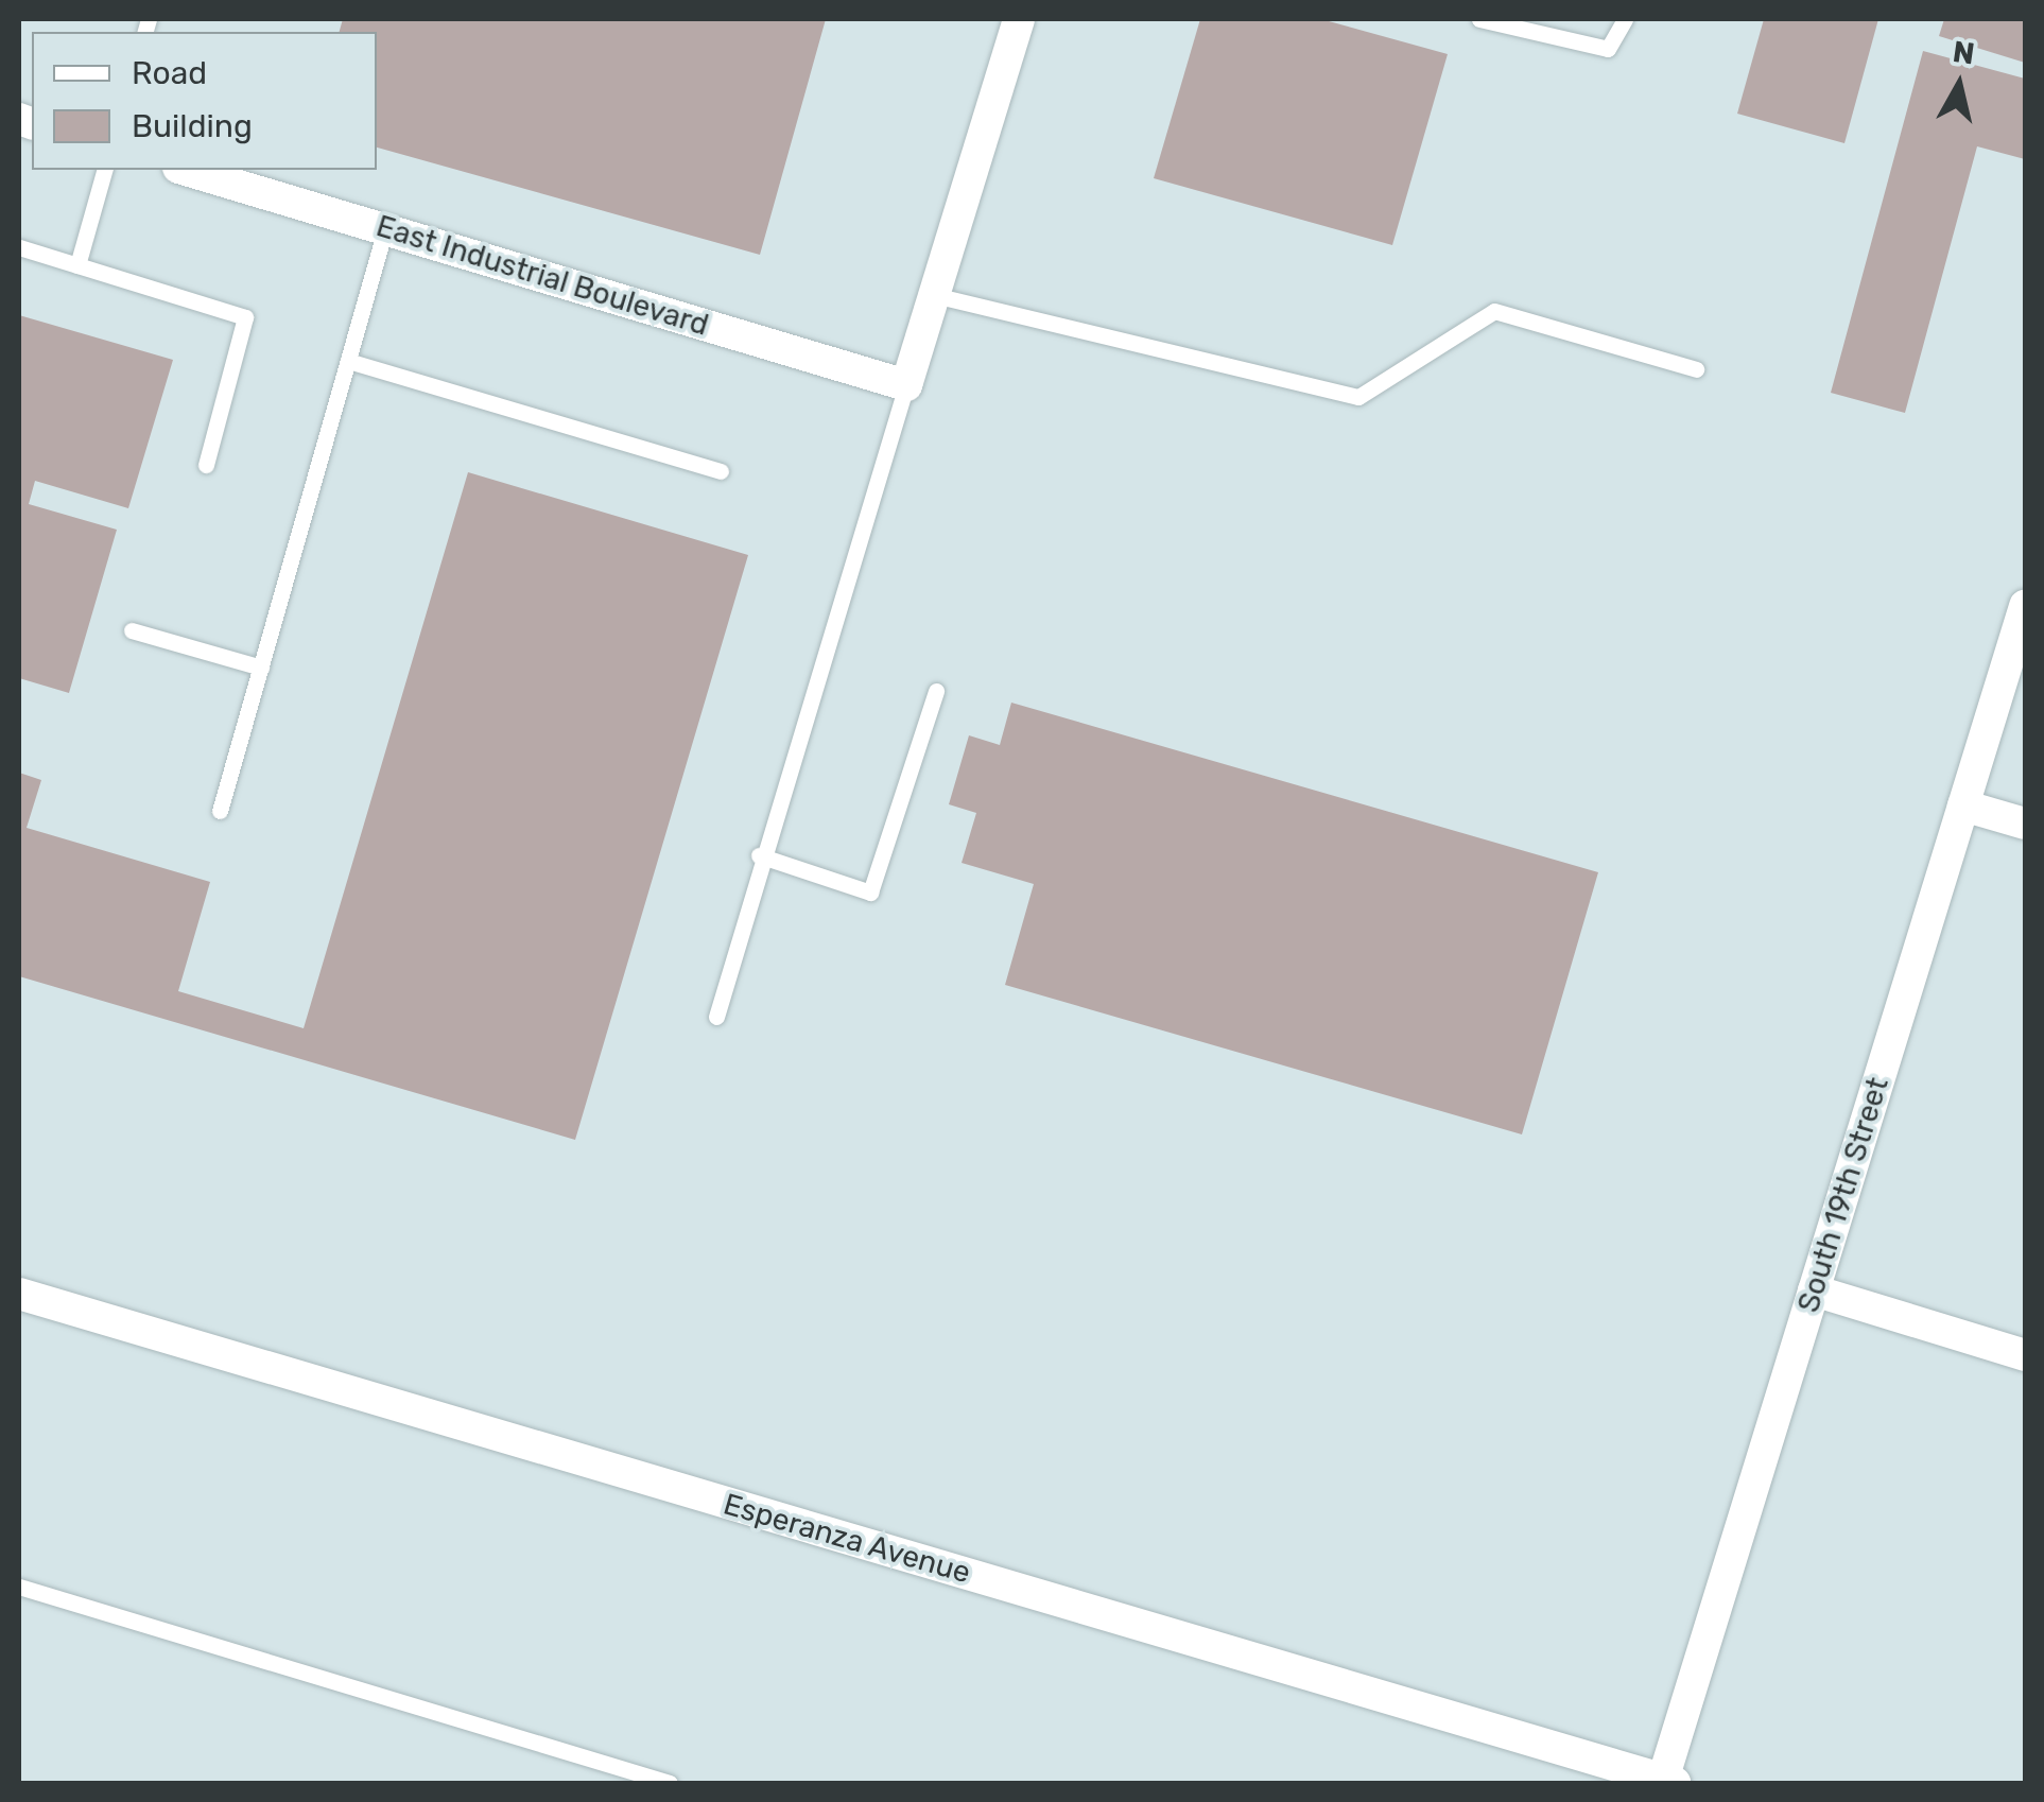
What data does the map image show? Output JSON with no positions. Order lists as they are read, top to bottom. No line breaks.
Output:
{"streets":{"street":["East Industrial Boulevard","South 19th Street","Esperanza Avenue"]},"crossings":[["South 19th Street","Esperanza Avenue"]],"legend":["Road","Building"],"north":"top"}
